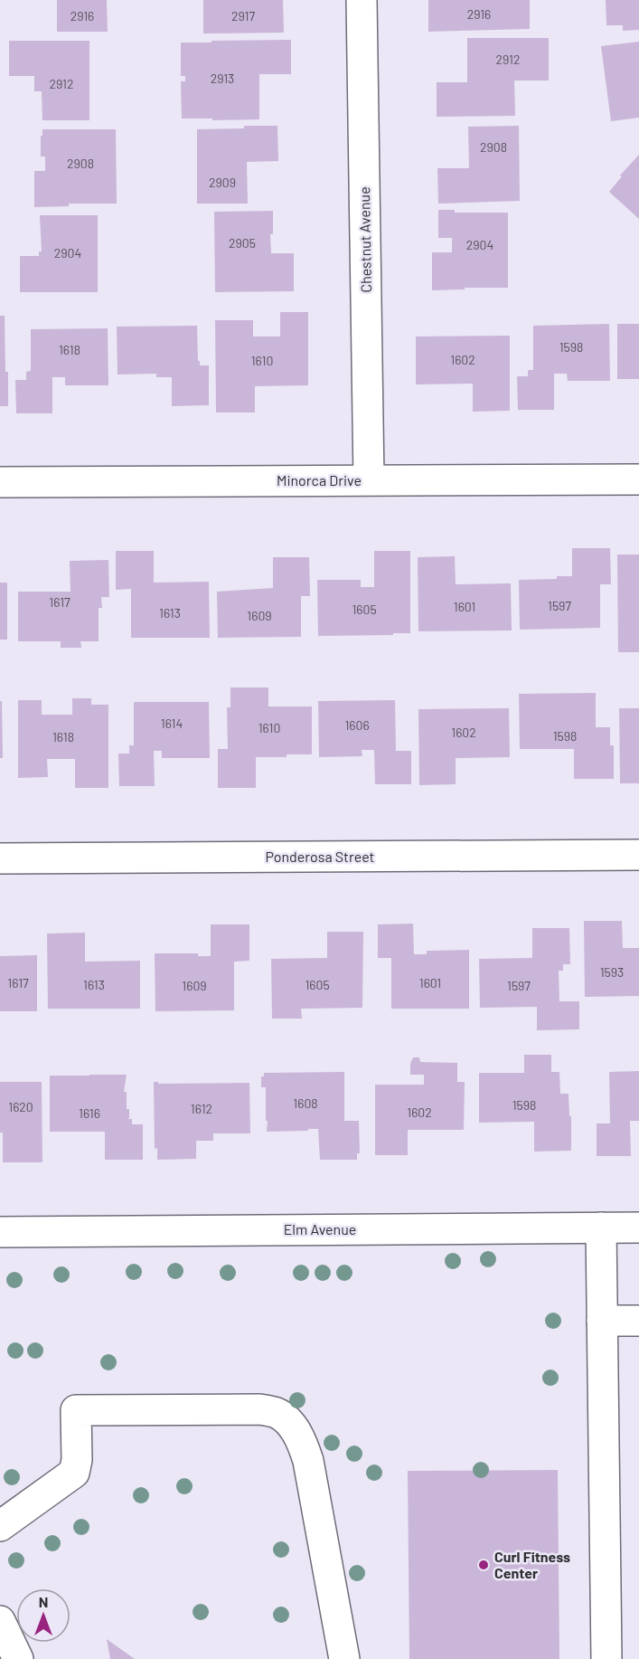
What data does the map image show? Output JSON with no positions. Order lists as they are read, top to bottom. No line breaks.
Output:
{"streets":{"street":["Chestnut Avenue","Minorca Drive","Ponderosa Street","Elm Avenue"]},"crossings":[["Chestnut Avenue","Minorca Drive"]],"places":["Curl Fitness Center"],"house_numbers":["2916","2916","2917","2912","2913","2912","2908","2908","2909","2905","2904","2904","1598","1618","1602","1610","1617","1597","1601","1605","1613","1609","1614","1606","1610","1602","1598","1618","1593","1617","1601","1613","1605","1609","1597","1608","1598","1620","1612","1602","1616"],"north":"top"}
